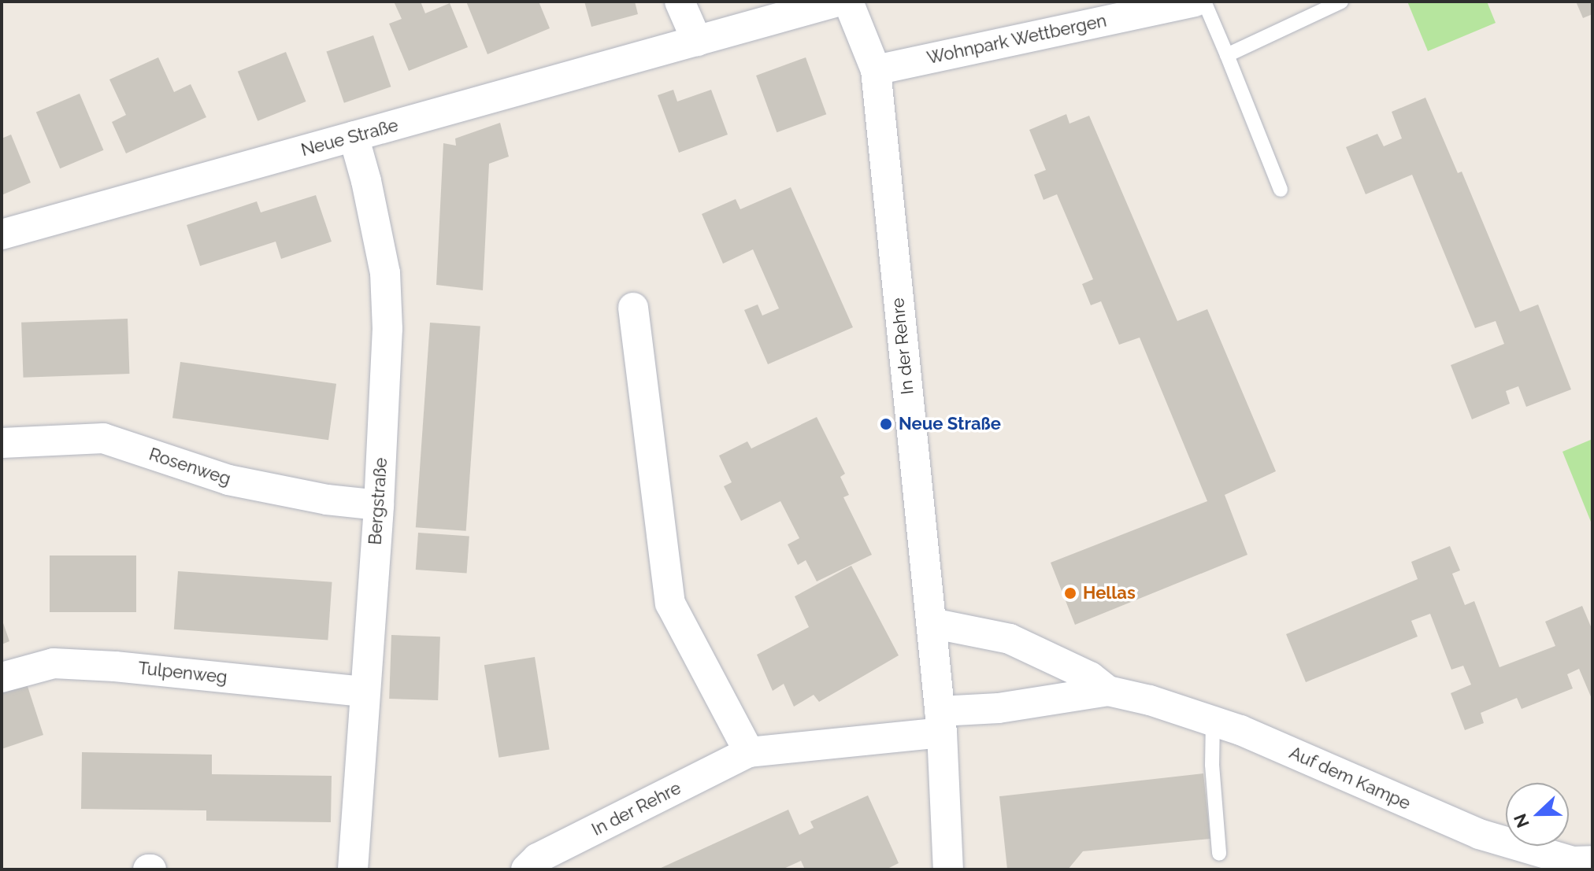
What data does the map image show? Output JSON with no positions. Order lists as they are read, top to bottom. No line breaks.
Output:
{"streets":{"street":["Wohnpark Wettbergen","Neue Straße","In der Rehre","Rosenweg","Bergstraße","Tulpenweg","Auf dem Kampe"]},"crossings":[["Wohnpark Wettbergen","In der Rehre"],["Neue Straße","Bergstraße"],["In der Rehre","Auf dem Kampe"],["Rosenweg","Bergstraße"],["Bergstraße","Tulpenweg"]],"places":["Neue Straße","Hellas"],"north":"left"}
